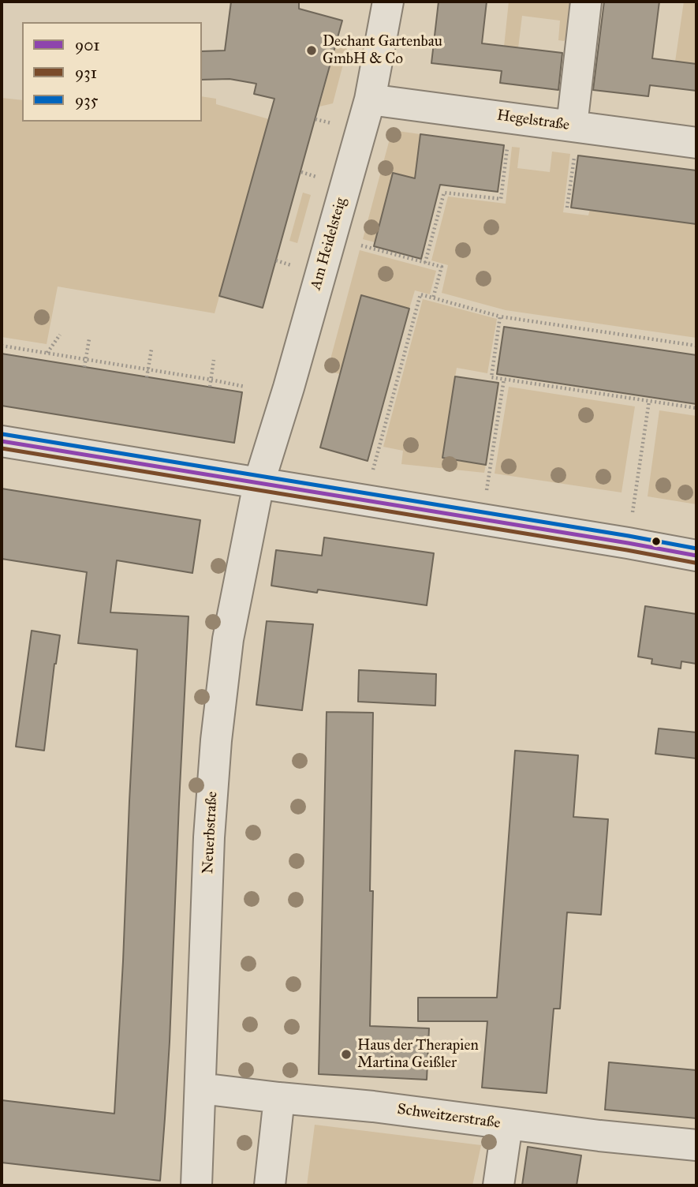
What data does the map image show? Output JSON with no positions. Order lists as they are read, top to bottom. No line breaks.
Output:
{"streets":{"street":["Hegelstraße","Am Heidelsteig","Neuerbstraße","Schweitzerstraße"]},"crossings":[["Hegelstraße","Am Heidelsteig"],["Am Heidelsteig","Neuerbstraße"],["Neuerbstraße","Schweitzerstraße"]],"places":["Dechant Gartenbau GmbH & Co","Haus der Therapien Martina Geißler"],"lines":["transit line 935","transit line 901","transit line 931"],"legend":["901","931","935"]}
